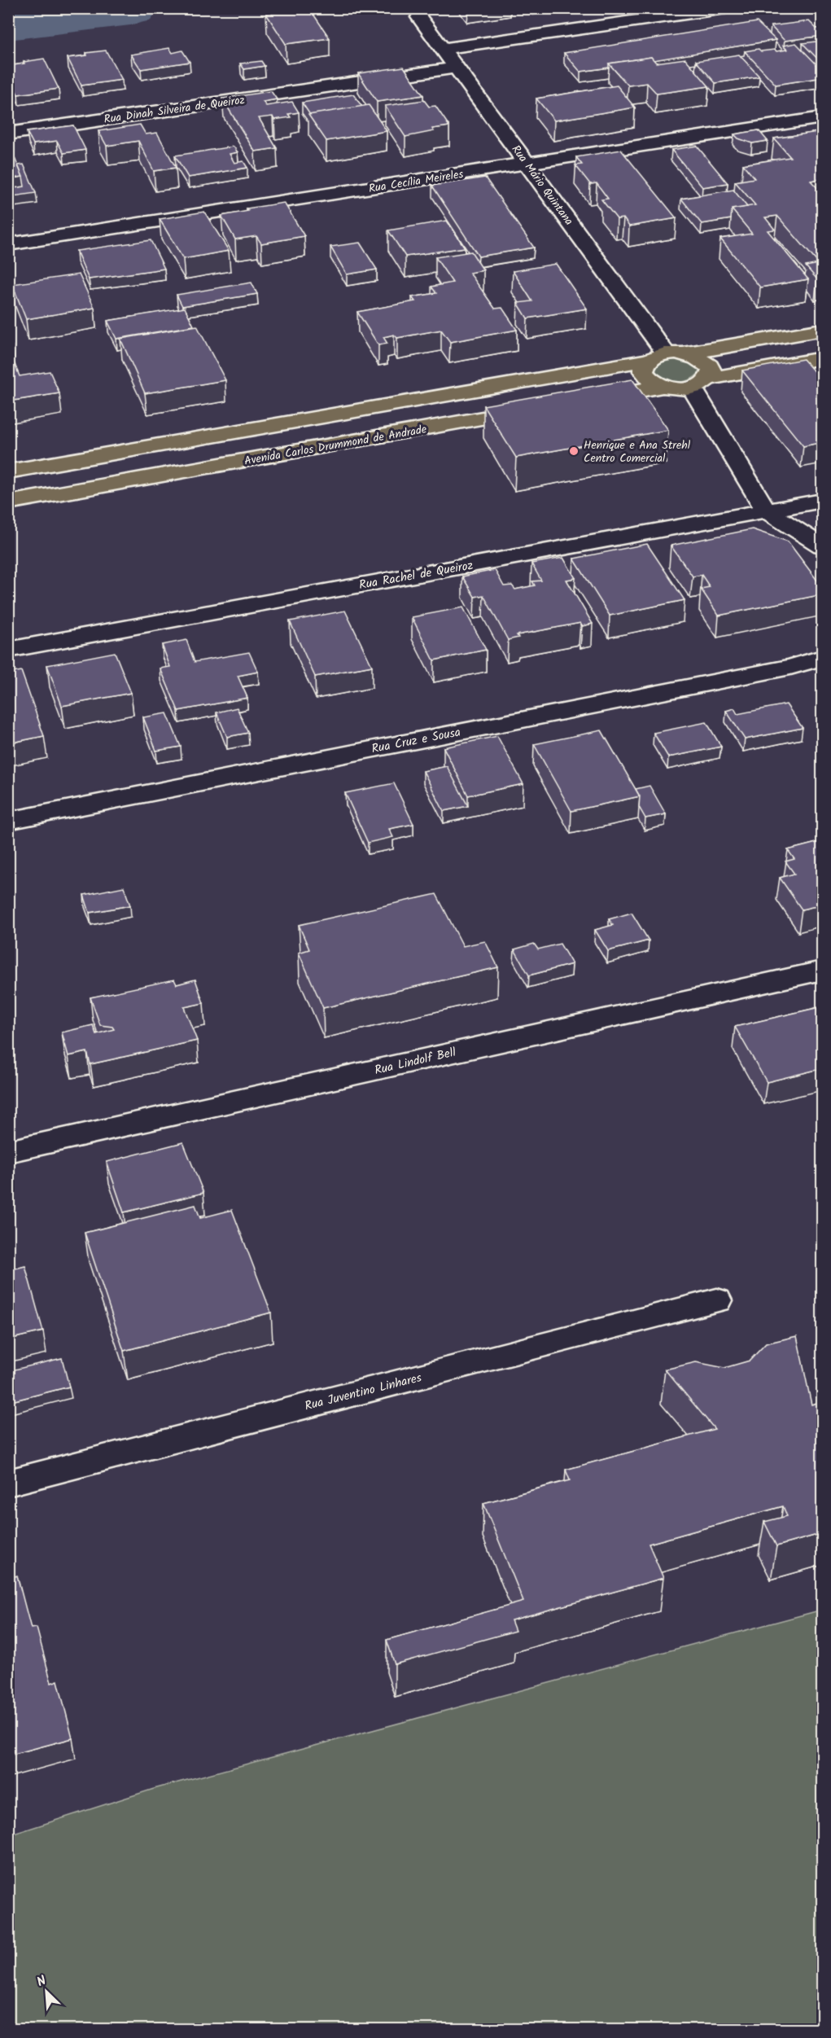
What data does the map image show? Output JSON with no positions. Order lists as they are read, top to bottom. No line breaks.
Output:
{"streets":{"main road":["Avenida Carlos Drummond de Andrade"],"street":["Rua Dinah Silveira de Queiroz","Rua Cecília Meireles","Rua Mário Quintana","Rua Rachel de Queiroz","Rua Cruz e Sousa","Rua Lindolf Bell","Rua Juventino Linhares"]},"crossings":[["Rua Dinah Silveira de Queiroz","Rua Mário Quintana"],["Rua Cecília Meireles","Rua Mário Quintana"]],"places":["Henrique e Ana Strehl Centro Comercial"],"north":"top left"}
